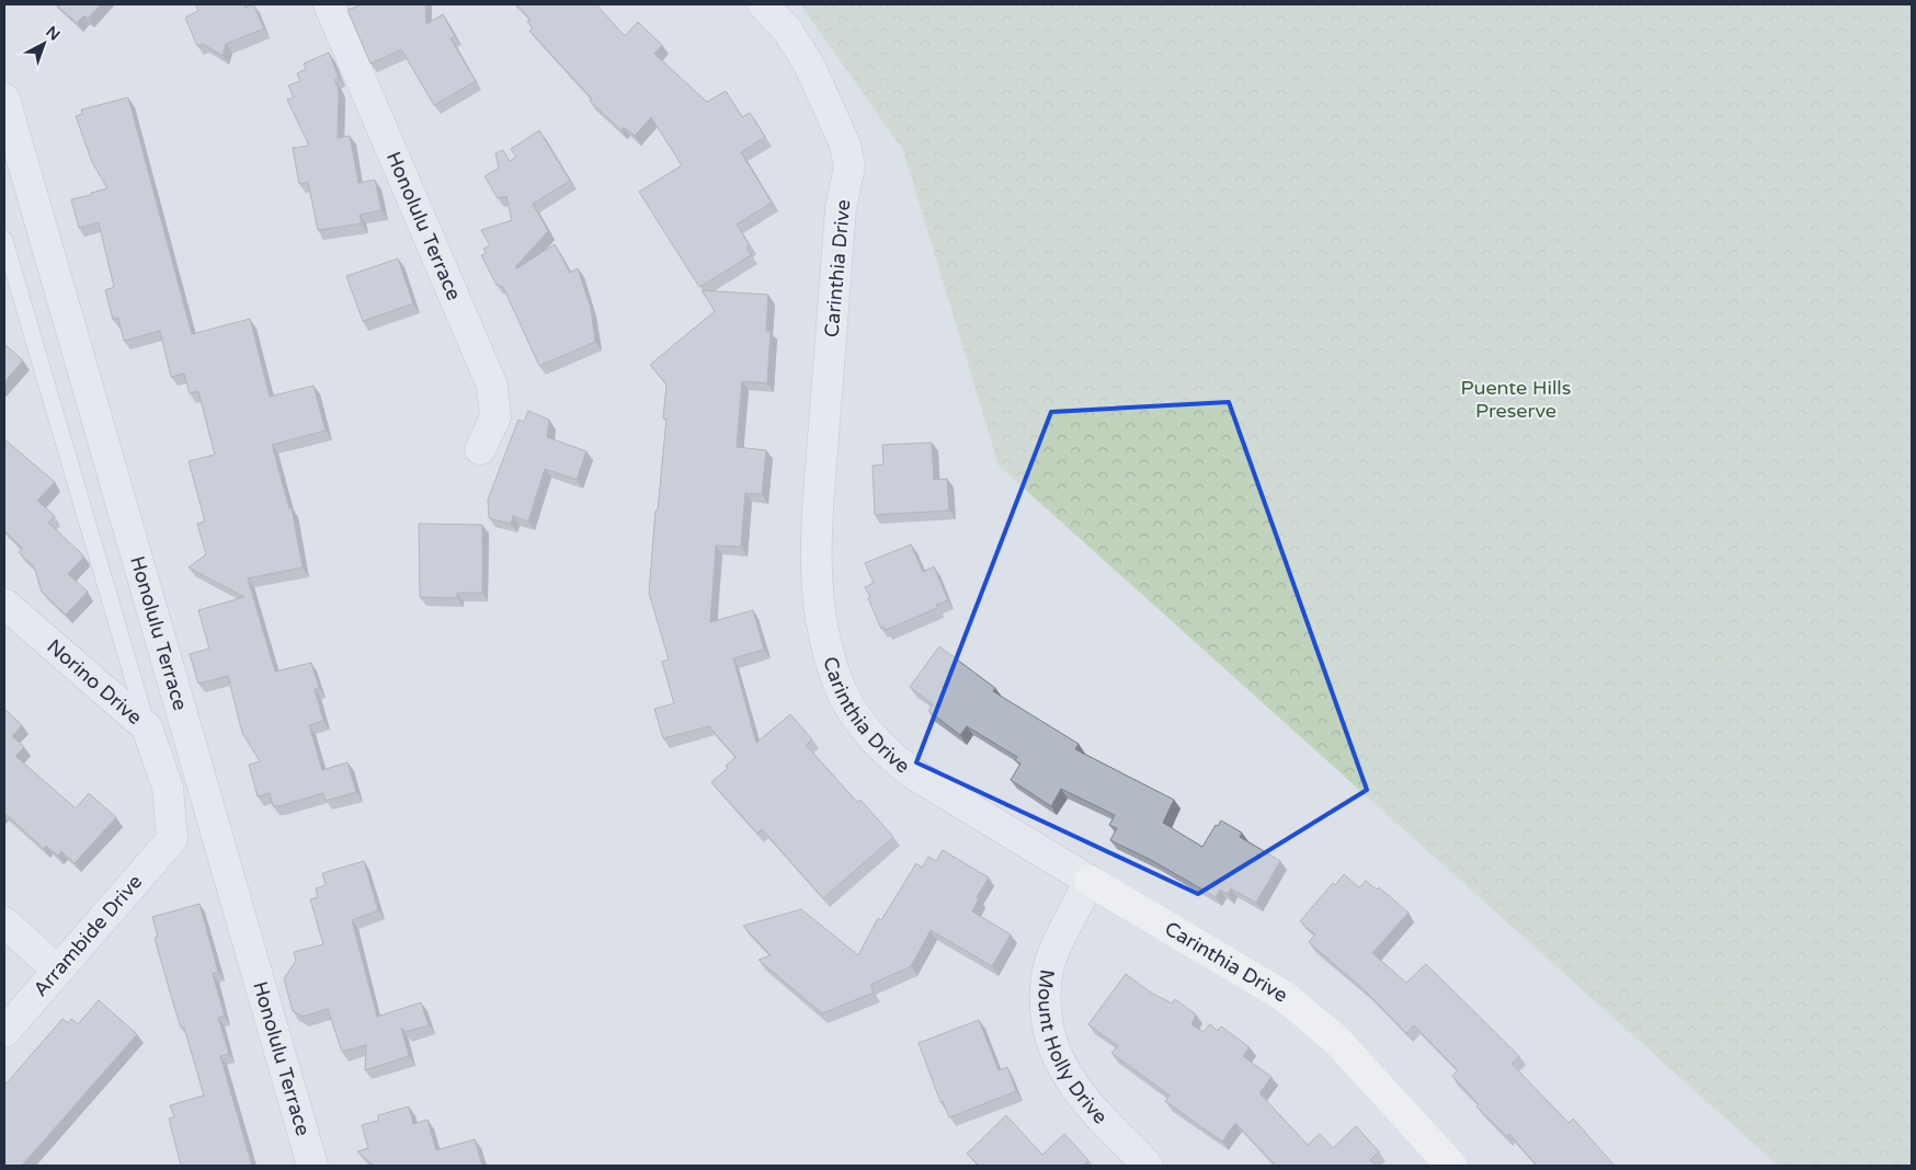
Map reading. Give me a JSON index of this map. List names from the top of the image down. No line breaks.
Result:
{"streets":{"street":["Honolulu Terrace","Carinthia Drive","Norino Drive","Arrambide Drive","Mount Holly Drive"]},"crossings":[["Carinthia Drive","Mount Holly Drive"],["Norino Drive","Arrambide Drive"]],"parks":["Puente Hills Preserve"],"north":"top right"}
